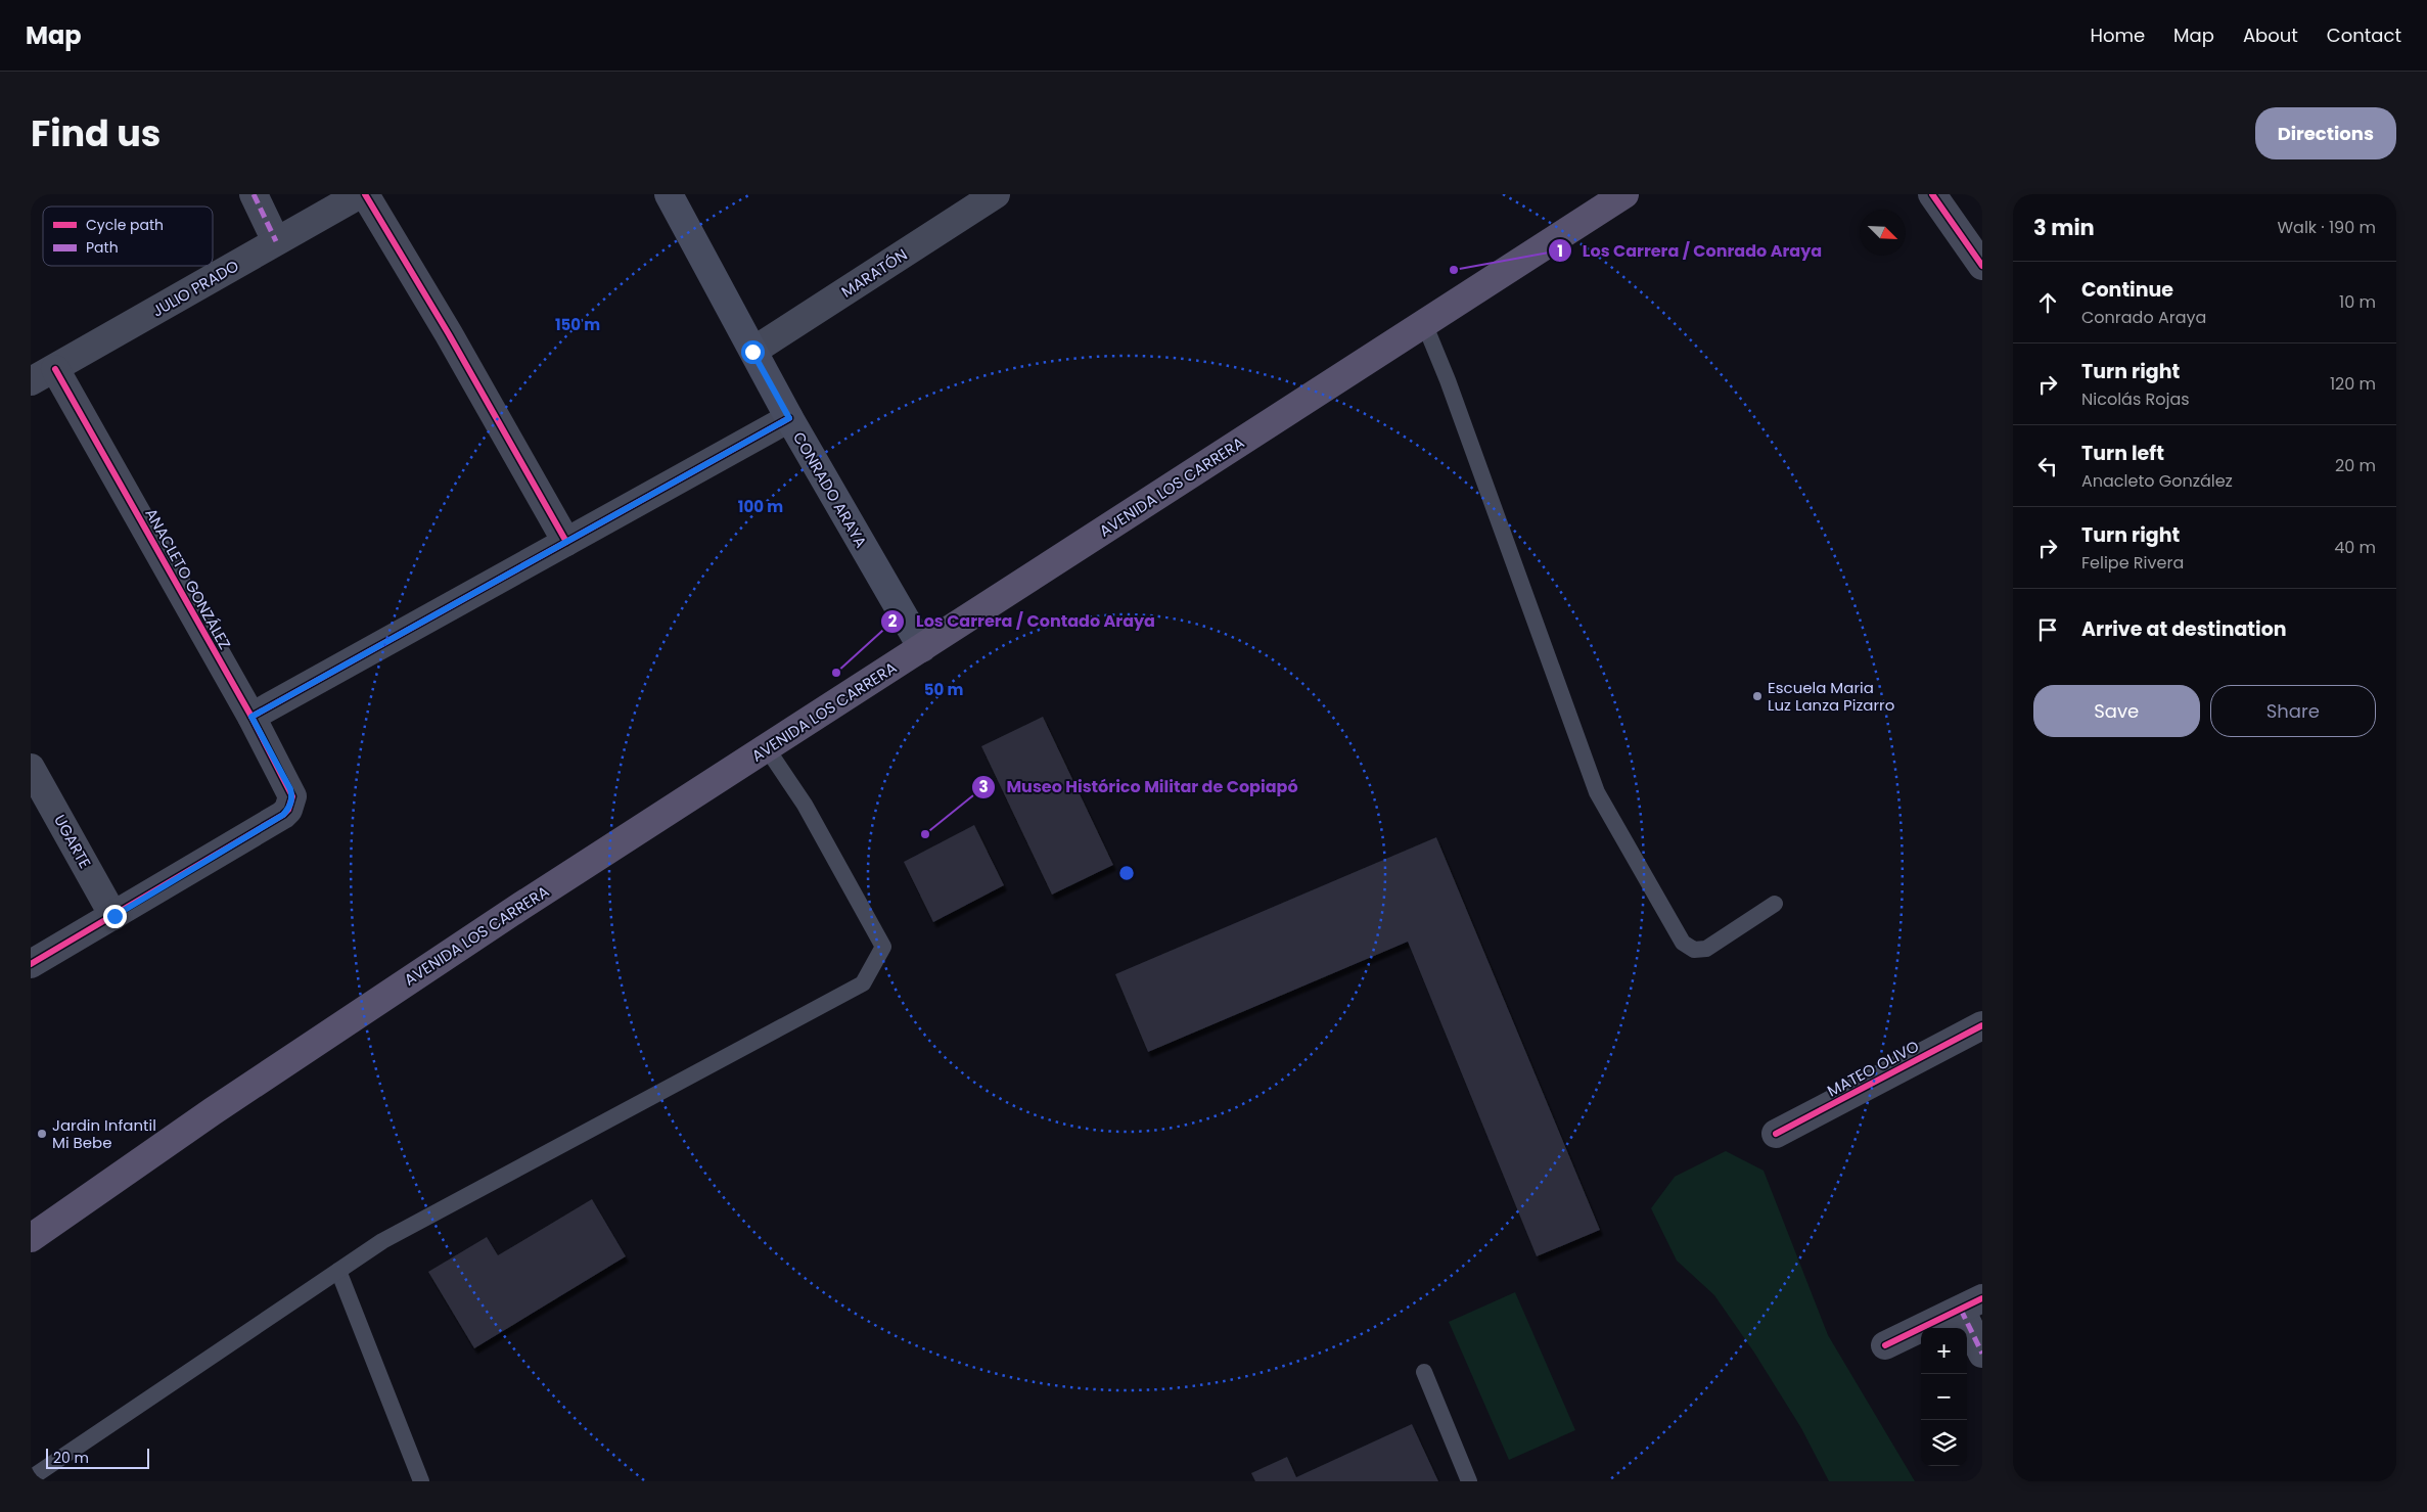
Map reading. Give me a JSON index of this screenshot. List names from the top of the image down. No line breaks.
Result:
{"streets":{"main road":["AVENIDA LOS CARRERA"],"street":["MARATÓN","JULIO PRADO","CONRADO ARAYA","ANACLETO GONZÁLEZ","UGARTE","MATEO OLIVO"]},"crossings":[["MARATÓN","CONRADO ARAYA"],["JULIO PRADO","ANACLETO GONZÁLEZ"],["AVENIDA LOS CARRERA","CONRADO ARAYA"],["ANACLETO GONZÁLEZ","UGARTE"]],"places":["Los Carrera / Conrado Araya","Los Carrera / Contado Araya","Escuela Maria Luz Lanza Pizarro","Museo Histórico Militar de Copiapó","Jardin Infantil Mi Bebe"],"legend":["Cycle path","Path"],"scale_bar":"20 m","north":"bottom right","page":{"header":"Map","nav":["Home","Map","About","Contact"],"title":"Find us","buttons":["Directions",["Save","Share"]],"heading":["3 min","Walk · 190 m"],"list":[["Continue","Conrado Araya","10 m"],["Turn right","Nicolás Rojas","120 m"],["Turn left","Anacleto González","20 m"],["Turn right","Felipe Rivera","40 m"],"Arrive at destination"],"map_buttons":["+","−"],"scale":"20 m"},"rings":["150 m","100 m","50 m"]}
